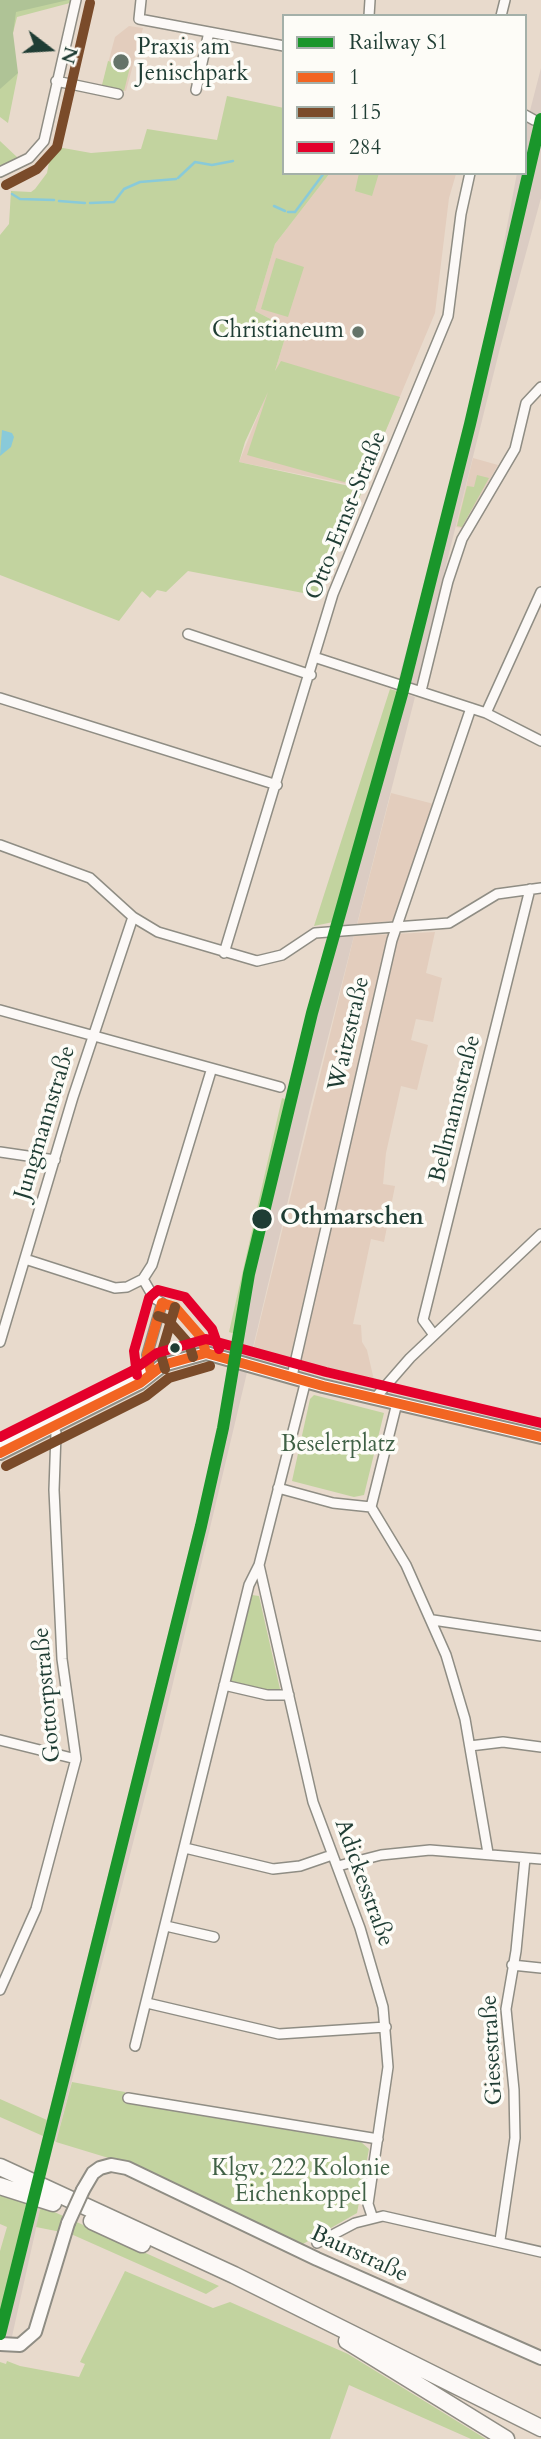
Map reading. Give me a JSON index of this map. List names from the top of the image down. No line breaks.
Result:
{"streets":{"main road":["Baurstraße"],"street":["Otto-Ernst-Straße","Waitzstraße","Bellmannstraße","Jungmannstraße","Gottorpstraße","Adickesstraße","Giesestraße"]},"crossings":[["Adickesstraße","Baurstraße"],["Giesestraße","Baurstraße"]],"parks":["Beselerplatz","Klgv. 222 Kolonie Eichenkoppel"],"places":["Praxis am Jenischpark","Christianeum","Othmarschen"],"lines":["transit line 115","rail line S1","transit line 284","transit line 1"],"legend":["Railway S1","1","115","284"],"north":"right"}
